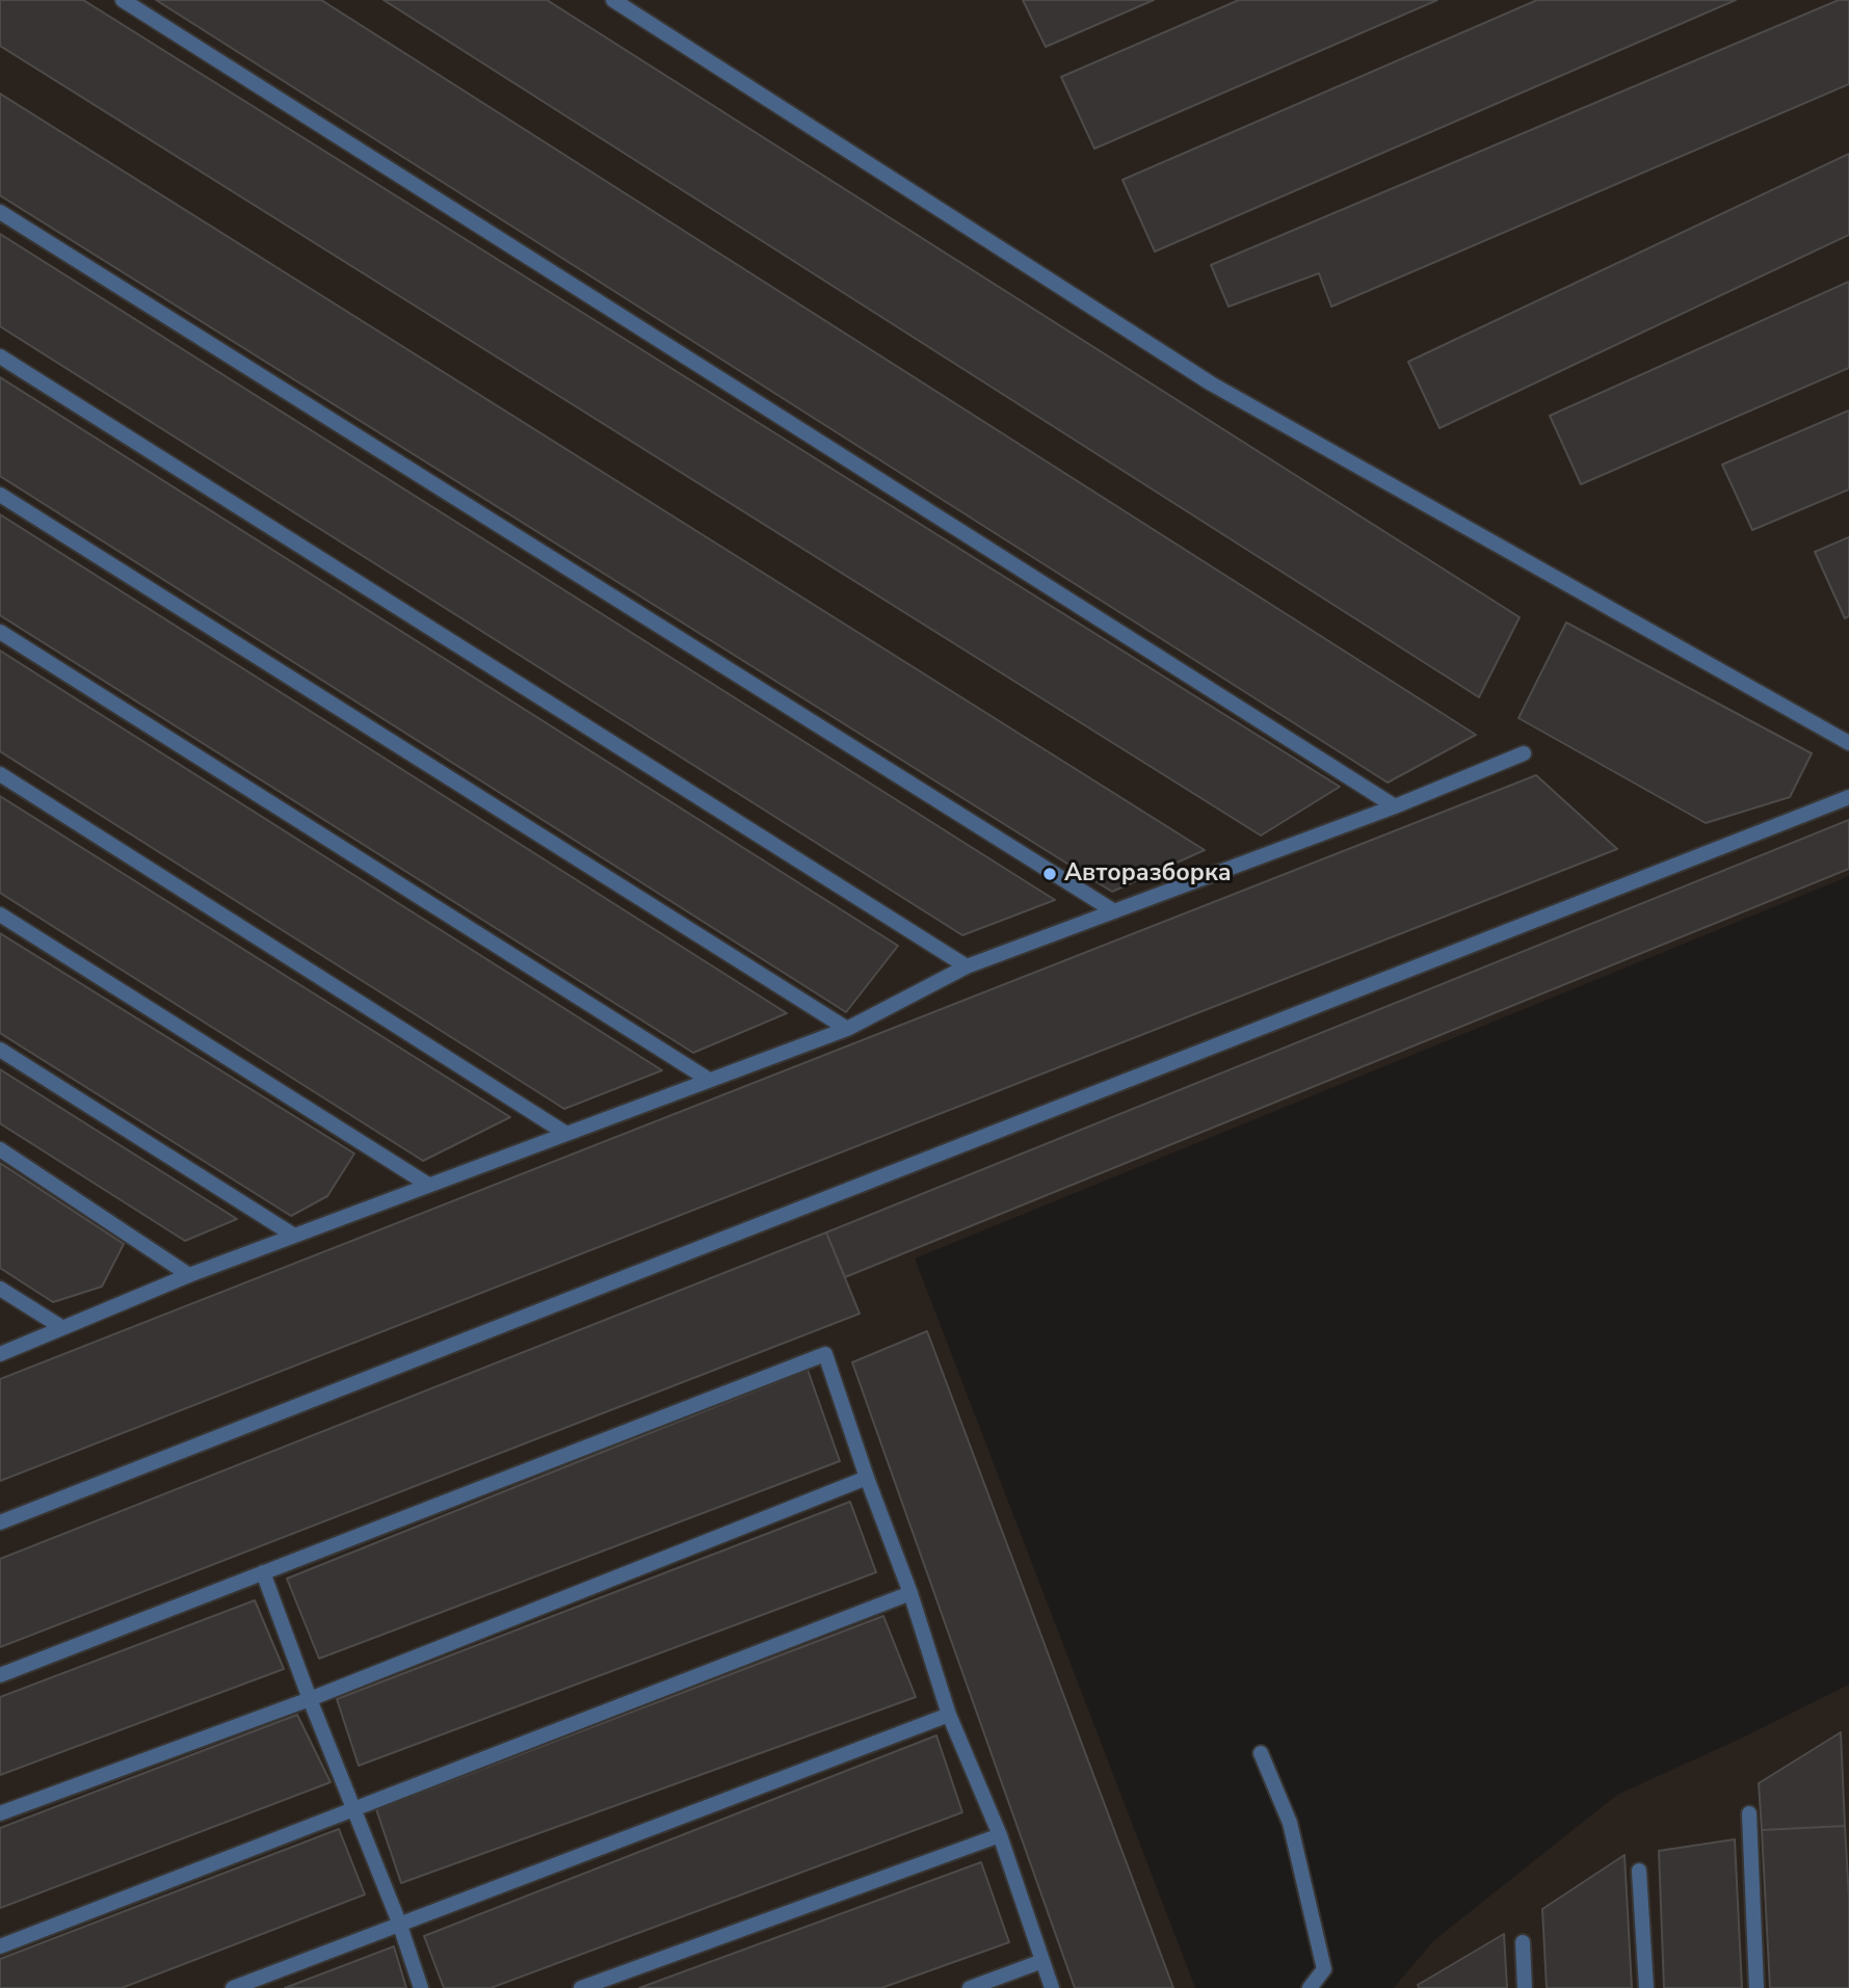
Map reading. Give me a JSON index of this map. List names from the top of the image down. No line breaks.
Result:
{"places":["Авторазборка"]}
